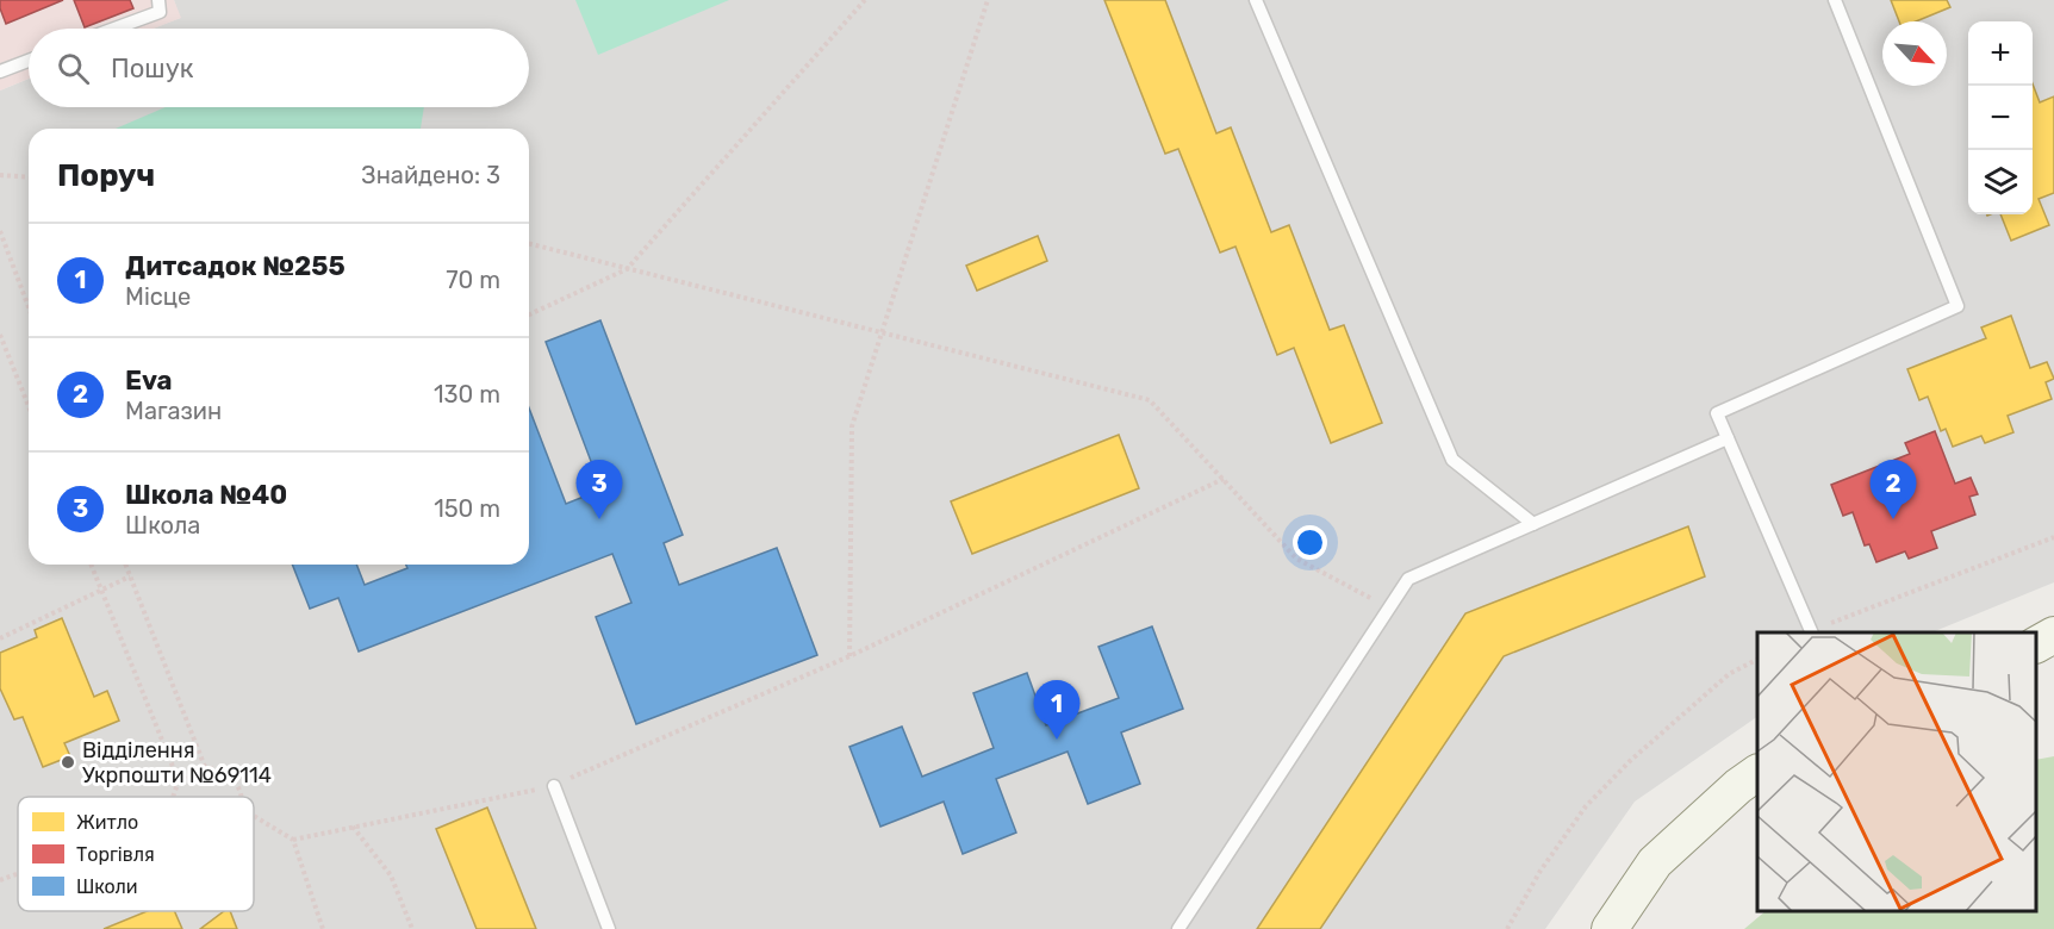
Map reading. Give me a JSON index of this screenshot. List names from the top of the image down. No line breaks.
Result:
{"places":["Відділення Укрпошти №69114"],"legend":["Житло","Торгівля","Школи"],"north":"bottom right","page":{"map_buttons":["+","−"],"search":"Пошук","heading":["Поруч","Знайдено: 3"],"list":[{"mark":"1","name":"Дитсадок №255","note":"Місце","value":"70 m"},{"mark":"2","name":"Eva","note":"Магазин","value":"130 m"},{"mark":"3","name":"Школа №40","note":"Школа","value":"150 m"}],"pins":["2","3","1"]}}
